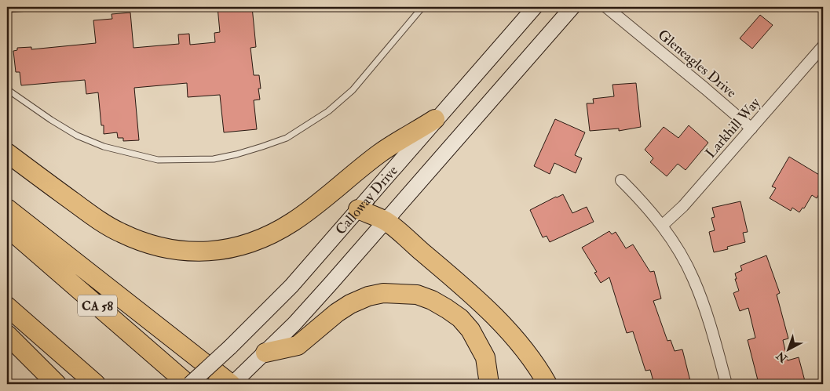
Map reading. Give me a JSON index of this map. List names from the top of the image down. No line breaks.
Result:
{"streets":{"highway":["CA 58"],"main road":["Calloway Drive"],"street":["Gleneagles Drive","Larkhill Way"]},"crossings":[["Gleneagles Drive","Larkhill Way"],["Calloway Drive","CA 58"]],"north":"bottom left"}
